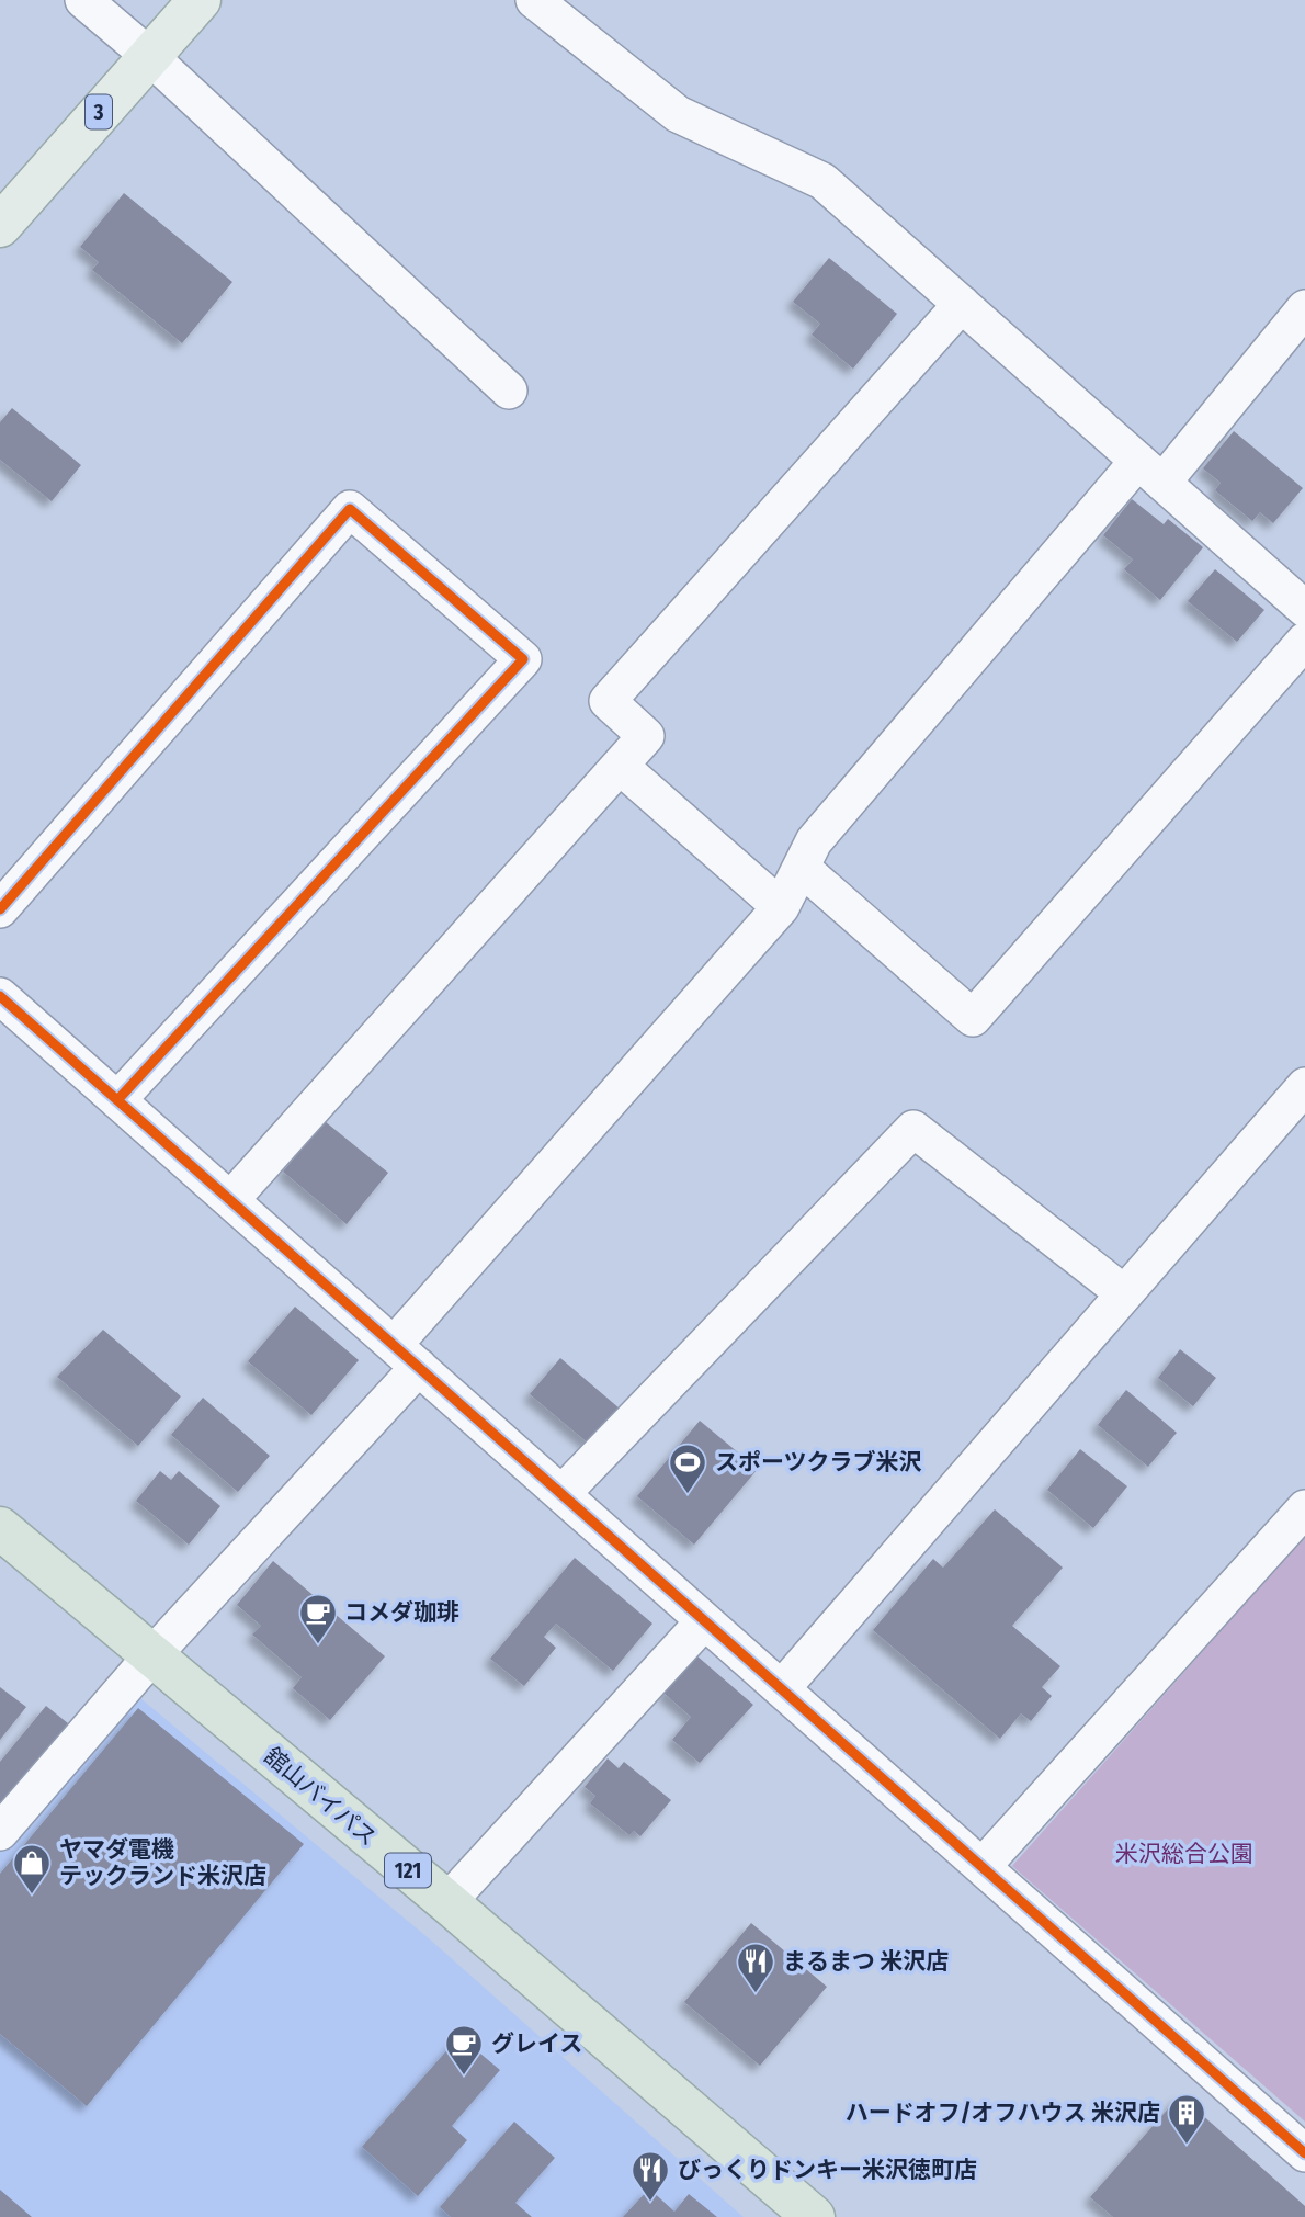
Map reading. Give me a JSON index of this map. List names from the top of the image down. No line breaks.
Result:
{"streets":{"highway":["舘山バイパス","121"],"main road":["3"]},"parks":["米沢総合公園"],"places":{"sports":["スポーツクラブ米沢"],"cafe":["コメダ珈琲","グレイス"],"shop":["ヤマダ電機 テックランド米沢店"],"restaurant":["まるまつ 米沢店","びっくりドンキー米沢徳町店"],"building":["ハードオフ/オフハウス 米沢店"]}}
